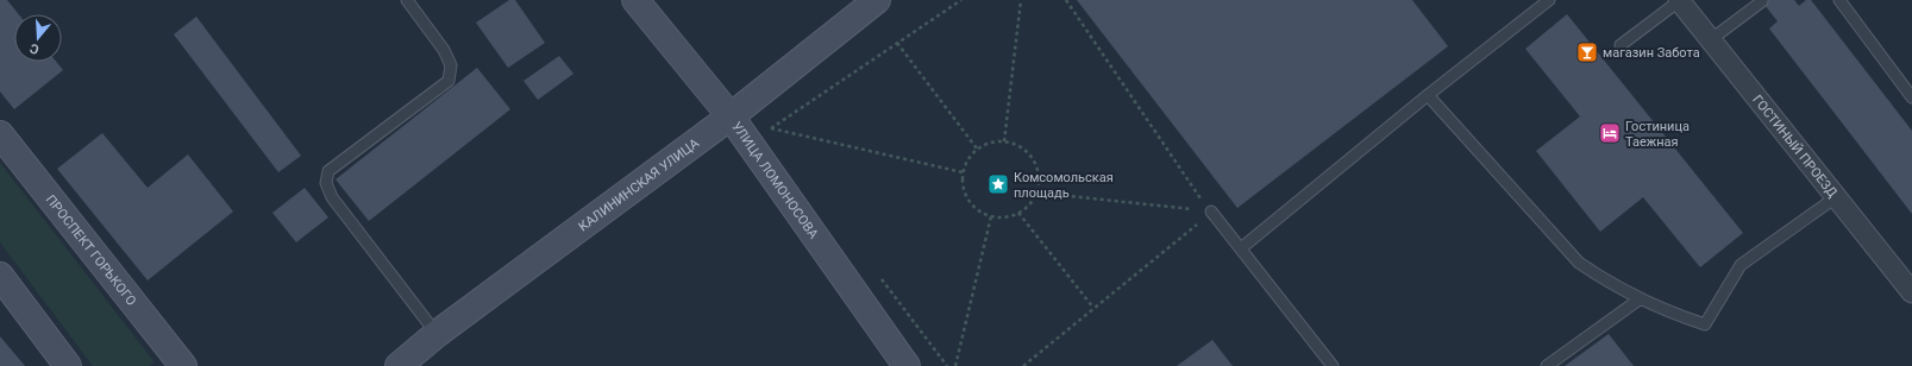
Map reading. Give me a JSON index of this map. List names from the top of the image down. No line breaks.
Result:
{"streets":{"main road":["УЛИЦА ЛОМОНОСОВА","КАЛИНИНСКАЯ УЛИЦА","ПРОСПЕКТ ГОРЬКОГО"],"street":["ГОСТИНЫЙ ПРОЕЗД"]},"crossings":[["УЛИЦА ЛОМОНОСОВА","КАЛИНИНСКАЯ УЛИЦА"]],"places":{"bar":["магазин Забота"],"hotel":["Гостиница Таежная"],"place":["Комсомольская площадь"]},"north":"bottom"}
